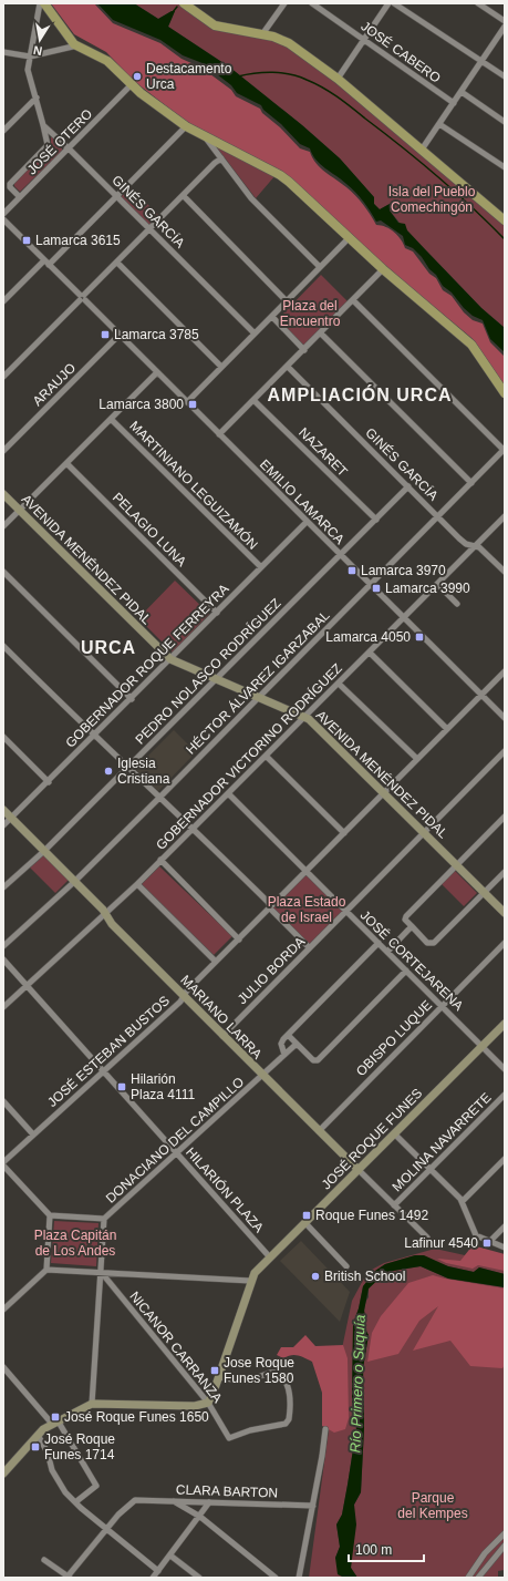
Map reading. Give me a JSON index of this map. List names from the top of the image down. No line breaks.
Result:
{"streets":{"main road":["AVENIDA MENÉNDEZ PIDAL","MARIANO LARRA","JOSÉ ROQUE FUNES"],"street":["JOSÉ CABERO","JOSÉ OTERO","GINÉS GARCÍA","ARAUJO","NAZARET","MARTINIANO LEGUIZAMÓN","EMILIO LAMARCA","PELAGIO LUNA","GOBERNADOR ROQUE FERREYRA","PEDRO NOLASCO RODRÍGUEZ","HÉCTOR ÁLVAREZ IGARZABAL","GOBERNADOR VICTORINO RODRÍGUEZ","JOSÉ CORTEJARENA","JULIO BORDA","OBISPO LUQUE","JOSÉ ESTEBAN BUSTOS","DONACIANO DEL CAMPILLO","MOLINA NAVARRETE","HILARIÓN PLAZA","NICANOR CARRANZA","CLARA BARTON"]},"crossings":[["JOSÉ OTERO","GINÉS GARCÍA"],["GINÉS GARCÍA","PEDRO NOLASCO RODRÍGUEZ"],["GINÉS GARCÍA","HÉCTOR ÁLVAREZ IGARZABAL"],["GINÉS GARCÍA","GOBERNADOR VICTORINO RODRÍGUEZ"],["ARAUJO","EMILIO LAMARCA"],["NAZARET","PEDRO NOLASCO RODRÍGUEZ"],["MARTINIANO LEGUIZAMÓN","GOBERNADOR ROQUE FERREYRA"],["EMILIO LAMARCA","GOBERNADOR ROQUE FERREYRA"],["EMILIO LAMARCA","PEDRO NOLASCO RODRÍGUEZ"],["EMILIO LAMARCA","HÉCTOR ÁLVAREZ IGARZABAL"],["EMILIO LAMARCA","GOBERNADOR VICTORINO RODRÍGUEZ"],["EMILIO LAMARCA","JOSÉ ESTEBAN BUSTOS"],["PELAGIO LUNA","GOBERNADOR ROQUE FERREYRA"],["AVENIDA MENÉNDEZ PIDAL","GOBERNADOR ROQUE FERREYRA"],["AVENIDA MENÉNDEZ PIDAL","PEDRO NOLASCO RODRÍGUEZ"],["AVENIDA MENÉNDEZ PIDAL","HÉCTOR ÁLVAREZ IGARZABAL"],["AVENIDA MENÉNDEZ PIDAL","GOBERNADOR VICTORINO RODRÍGUEZ"],["AVENIDA MENÉNDEZ PIDAL","JULIO BORDA"],["AVENIDA MENÉNDEZ PIDAL","JOSÉ ESTEBAN BUSTOS"],["GOBERNADOR ROQUE FERREYRA","MARIANO LARRA"],["PEDRO NOLASCO RODRÍGUEZ","MARIANO LARRA"],["HÉCTOR ÁLVAREZ IGARZABAL","MARIANO LARRA"],["GOBERNADOR VICTORINO RODRÍGUEZ","JOSÉ CORTEJARENA"],["GOBERNADOR VICTORINO RODRÍGUEZ","MARIANO LARRA"],["GOBERNADOR VICTORINO RODRÍGUEZ","HILARIÓN PLAZA"],["JOSÉ CORTEJARENA","JULIO BORDA"],["JOSÉ CORTEJARENA","OBISPO LUQUE"],["JOSÉ CORTEJARENA","JOSÉ ESTEBAN BUSTOS"],["JOSÉ CORTEJARENA","JOSÉ ROQUE FUNES"],["JULIO BORDA","MARIANO LARRA"],["MARIANO LARRA","OBISPO LUQUE"],["MARIANO LARRA","JOSÉ ESTEBAN BUSTOS"],["MARIANO LARRA","JOSÉ ROQUE FUNES"],["MARIANO LARRA","DONACIANO DEL CAMPILLO"],["MARIANO LARRA","MOLINA NAVARRETE"],["JOSÉ ESTEBAN BUSTOS","HILARIÓN PLAZA"],["JOSÉ ROQUE FUNES","HILARIÓN PLAZA"],["JOSÉ ROQUE FUNES","NICANOR CARRANZA"],["DONACIANO DEL CAMPILLO","HILARIÓN PLAZA"]],"districts":["AMPLIACIÓN URCA","URCA"],"water":["Río Primero o Suquía"],"parks":["Isla del Pueblo Comechingón","Plaza del Encuentro","Plaza Estado de Israel","Plaza Capitán de Los Andes","Parque del Kempes"],"places":{"other":["Destacamento Urca","Iglesia Cristiana","British School"],"transit":["Lamarca 3615","Lamarca 3785","Lamarca 3800","Lamarca 3970","Lamarca 3990","Lamarca 4050","Hilarión Plaza 4111","Roque Funes 1492","Lafinur 4540","Jose Roque Funes 1580","José Roque Funes 1650","José Roque Funes 1714"]},"scale_bar":"100 m","north":"bottom"}
